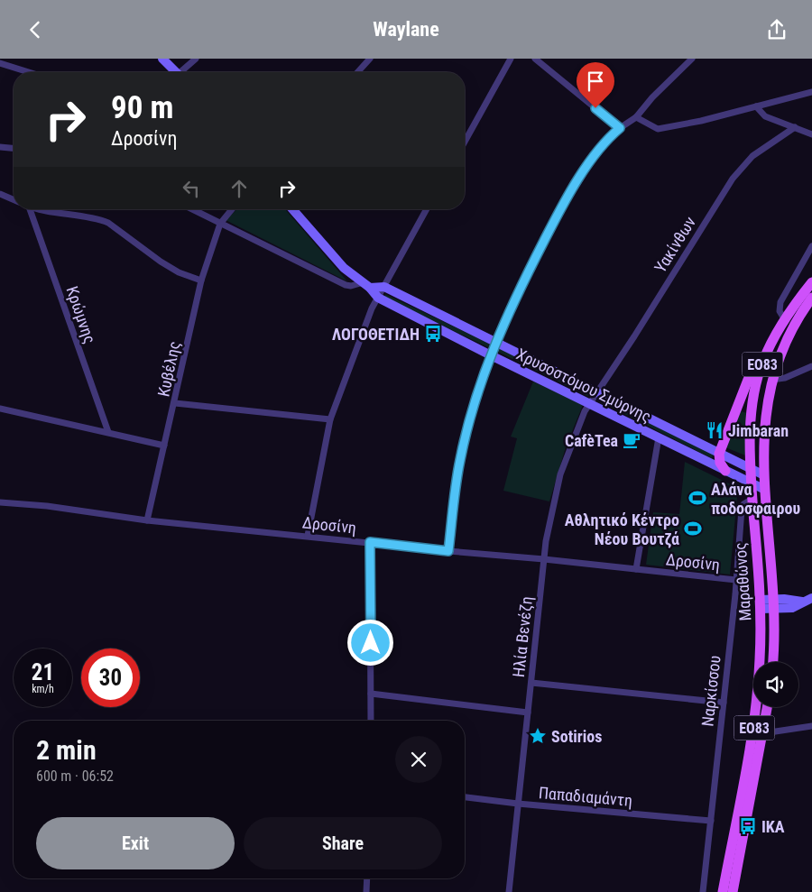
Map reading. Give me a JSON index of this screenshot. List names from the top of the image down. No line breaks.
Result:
{"streets":{"main road":["ΕΟ83","Μαραθώνος"],"street":["Υακίνθων","Κρώμνης","Κυβέλης","Χρυσοστόμου Σμύρνης","Δροσίνη","Ηλία Βενέζη","Ναρκίσσου","Παπαδιαμάντη"]},"crossings":[["Υακίνθων","Χρυσοστόμου Σμύρνης"],["Υακίνθων","Ηλία Βενέζη"],["Κυβέλης","Δροσίνη"],["Χρυσοστόμου Σμύρνης","Μαραθώνος"],["Χρυσοστόμου Σμύρνης","Ηλία Βενέζη"],["Δροσίνη","Ηλία Βενέζη"],["Δροσίνη","Ναρκίσσου"],["Μαραθώνος","Ναρκίσσου"],["Ηλία Βενέζη","Παπαδιαμάντη"],["Ναρκίσσου","Παπαδιαμάντη"]],"places":{"bus stop":["ΛΟΓΟΘΕΤΙΔΗ","ΙΚΑ"],"restaurant":["Jimbaran"],"cafe":["CafèTea"],"sports":["Αλάνα ποδοσφαιρου","Αθλητικό Κέντρο Νέου Βουτζά"],"place":["Sotirios"]},"page":{"header":"Waylane","turn":["90 m","Δροσίνη"],"speed":"21 km/h","limit":"30","heading":["2 min","600 m · 06:52"],"buttons":["Exit","Share"]}}
